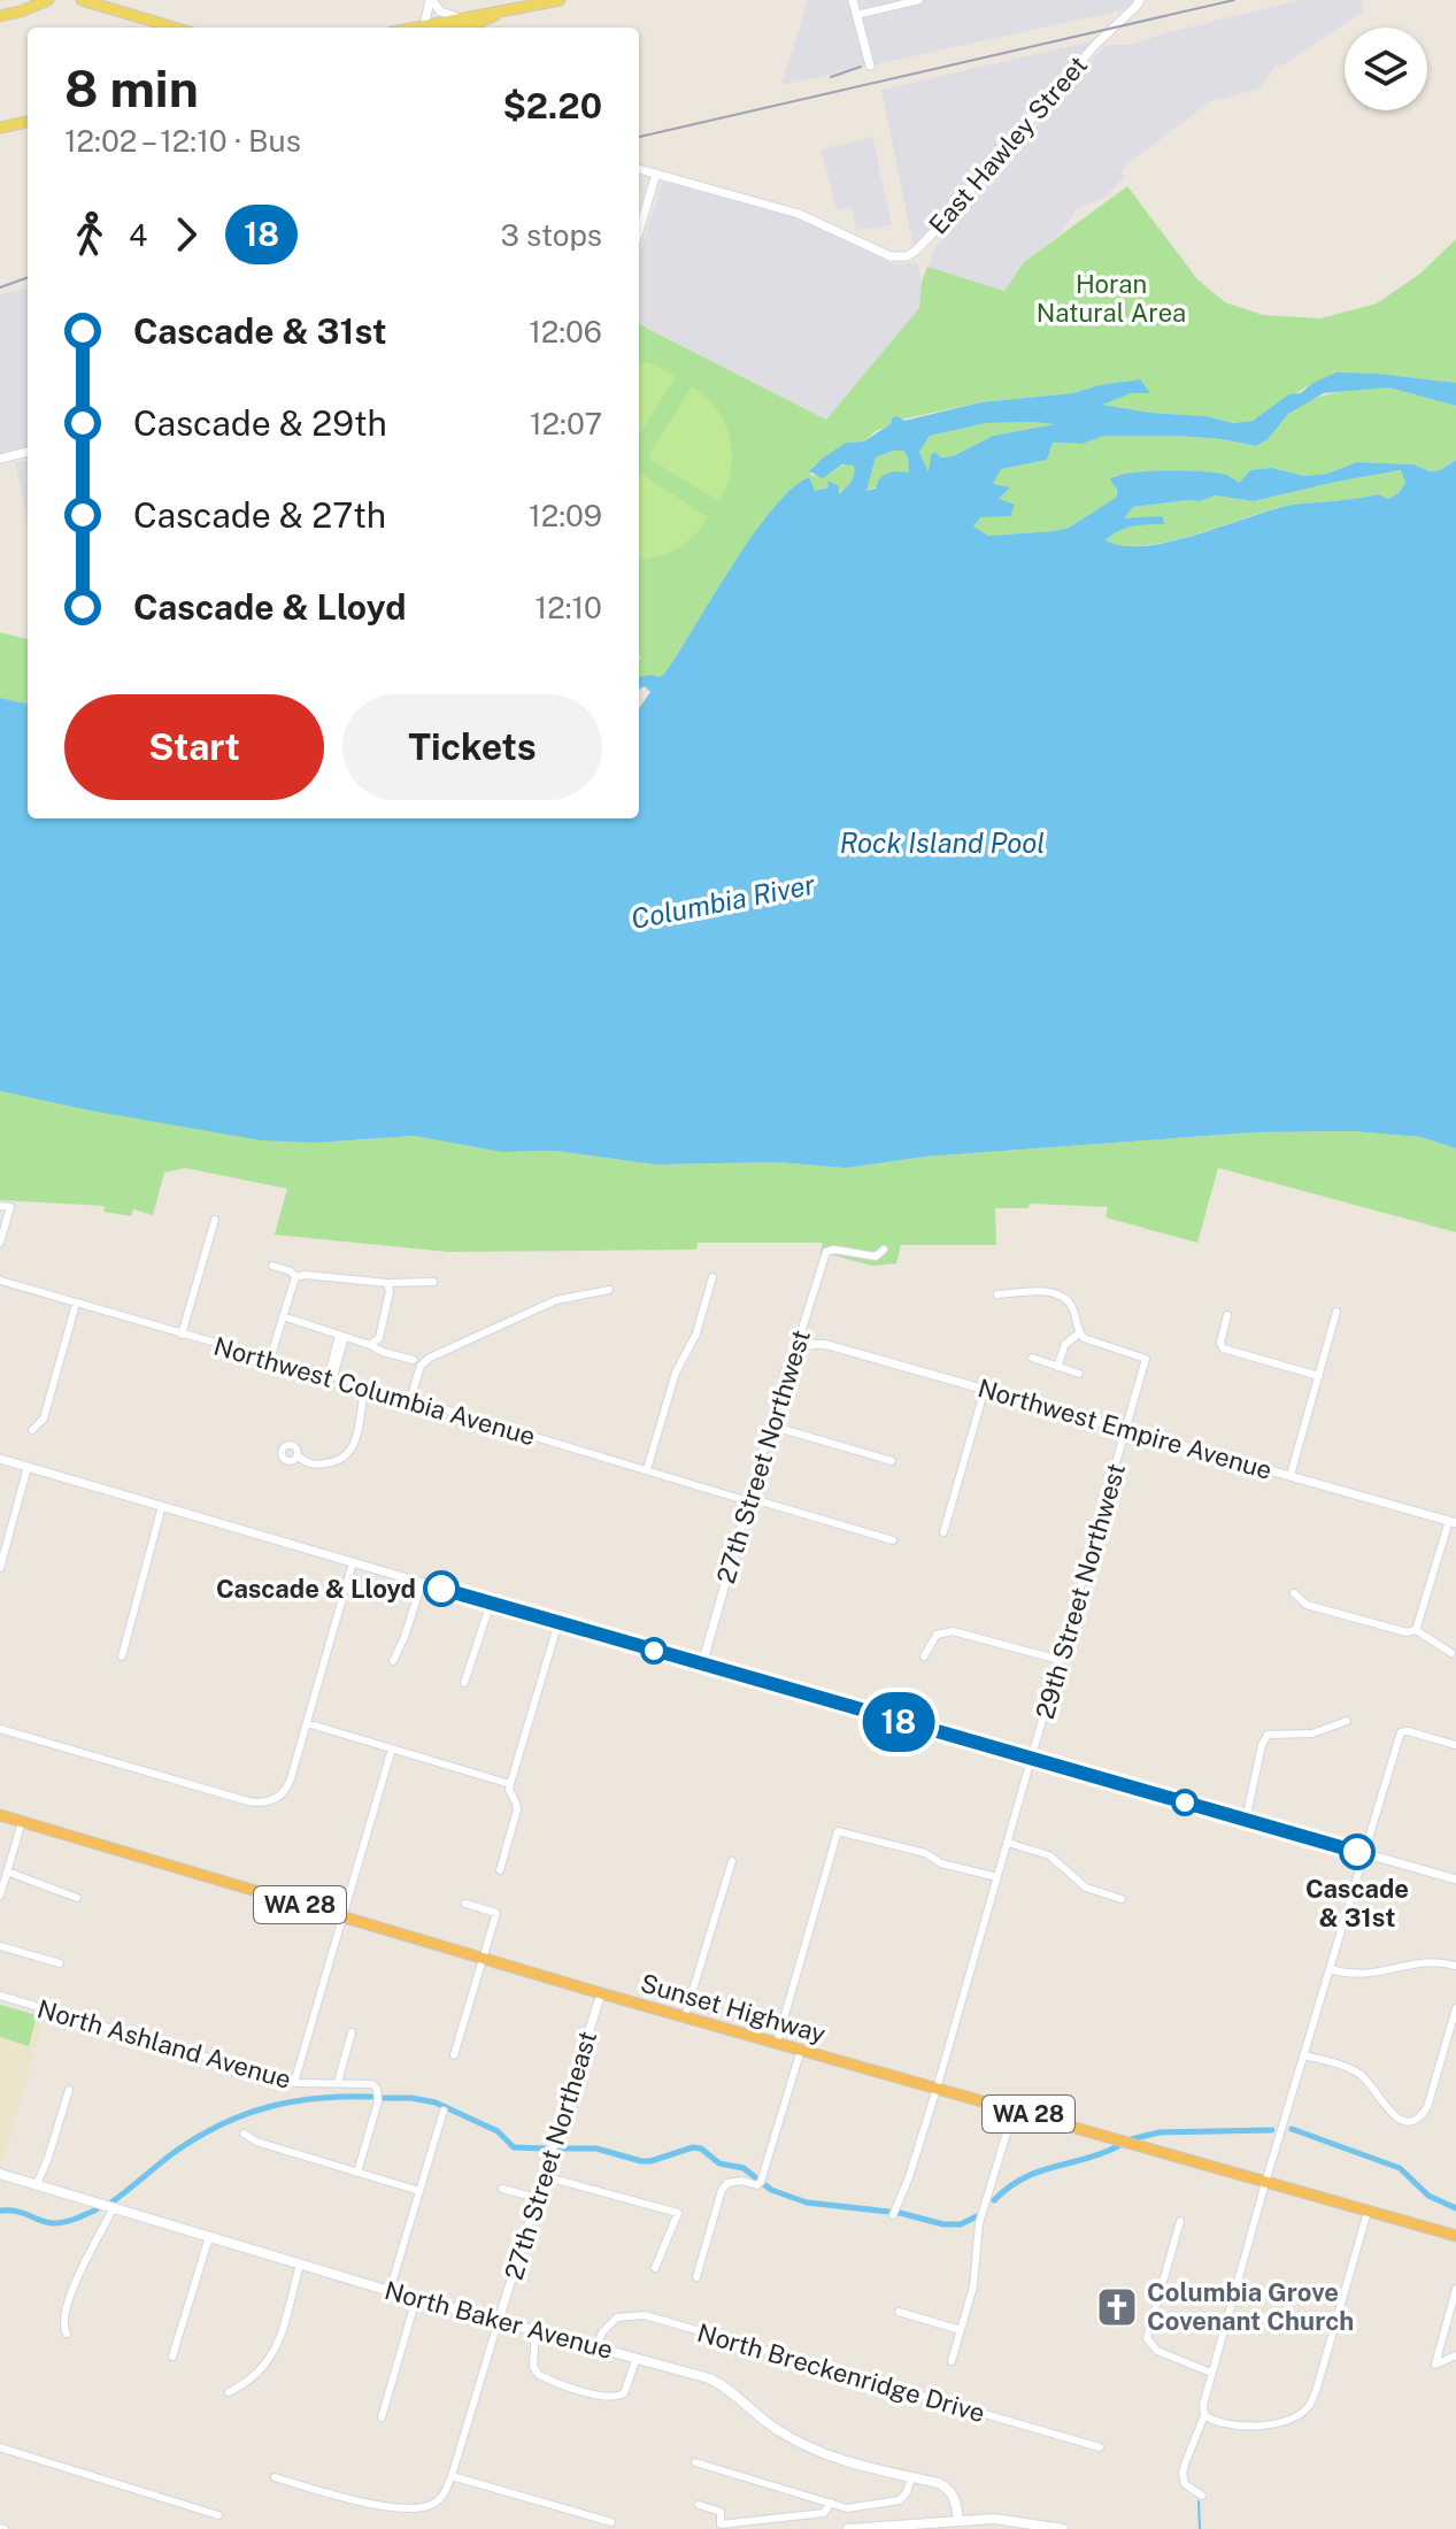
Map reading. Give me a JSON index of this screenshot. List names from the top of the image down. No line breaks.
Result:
{"streets":{"highway":["WA 28","Sunset Highway"],"main road":["North Baker Avenue"],"street":["East Hawley Street","Northwest Columbia Avenue","Northwest Empire Avenue","27th Street Northwest","29th Street Northwest","North Ashland Avenue","27th Street Northeast","North Breckenridge Drive"]},"crossings":[["Northwest Columbia Avenue","27th Street Northwest"],["Northwest Empire Avenue","27th Street Northwest"],["Northwest Empire Avenue","29th Street Northwest"],["29th Street Northwest","Sunset Highway"],["Sunset Highway","27th Street Northeast"],["27th Street Northeast","North Baker Avenue"],["North Baker Avenue","North Breckenridge Drive"]],"water":["Rock Island Pool","Columbia River"],"parks":["Horan Natural Area"],"places":{"other":["Cascade & Lloyd","Cascade & 31st"],"church":["Columbia Grove Covenant Church"]},"lines":["bus line 18"],"page":{"on_map":"18","heading":["8 min","12:02 – 12:10 · Bus","$2.20"],"legs":["4","18","3 stops"],"list":[{"name":"Cascade & 31st","value":"12:06"},{"name":"Cascade & 29th","value":"12:07"},{"name":"Cascade & 27th","value":"12:09"},{"name":"Cascade & Lloyd","value":"12:10"}],"buttons":["Start","Tickets"]}}
